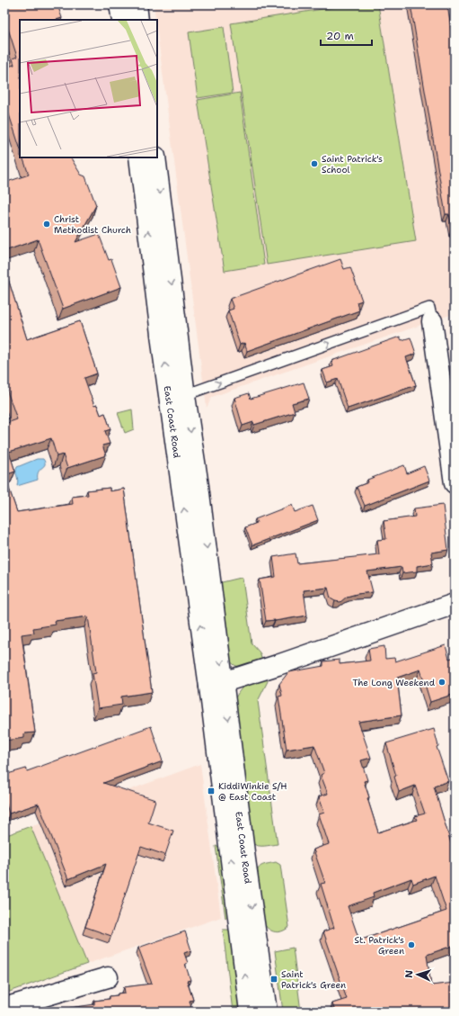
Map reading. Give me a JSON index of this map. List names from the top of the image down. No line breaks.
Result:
{"streets":{"main road":["East Coast Road"]},"places":{"other":["Saint Patrick's School","Christ Methodist Church","The Long Weekend","St. Patrick's Green"],"transit":["KiddiWinkie S/H @ East Coast","Saint Patrick's Green"]},"scale_bar":"20 m","north":"left"}
